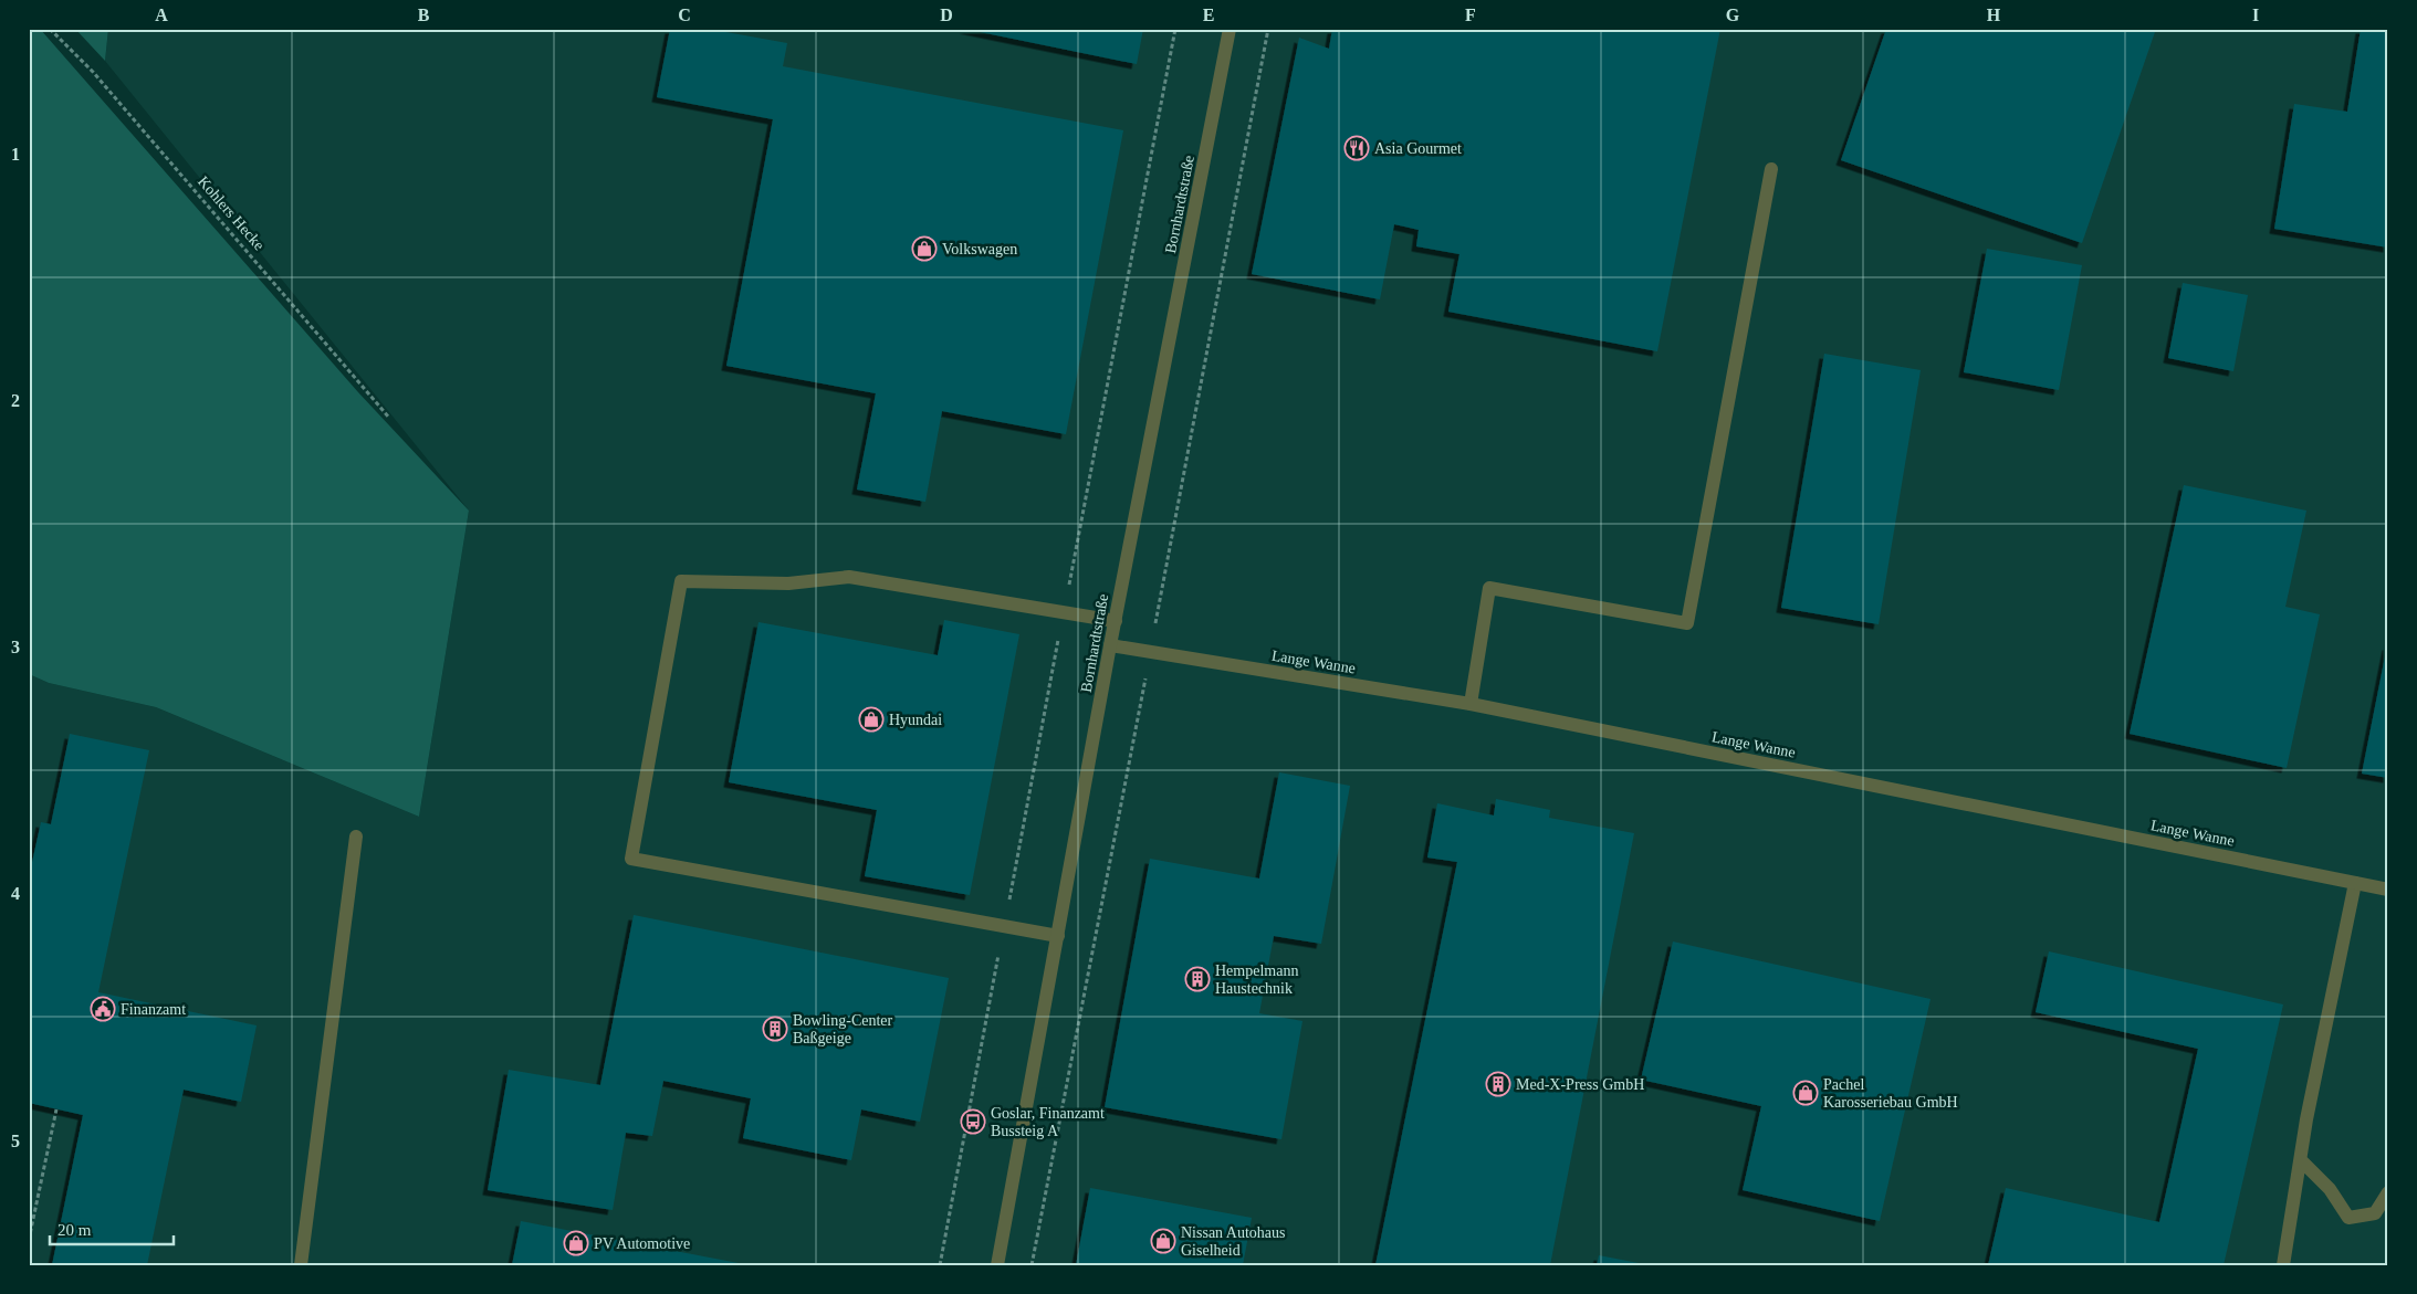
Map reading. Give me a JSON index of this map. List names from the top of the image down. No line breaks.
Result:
{"streets":{"street":["Bornhardtstraße","Lange Wanne"],"path":["Kohlers Hecke"]},"crossings":[["Bornhardtstraße","Lange Wanne"]],"places":{"restaurant":["Asia Gourmet"],"shop":["Volkswagen","Hyundai","Pachel Karosseriebau GmbH","Nissan Autohaus Giselheid","PV Automotive"],"building":["Hempelmann Haustechnik","Bowling-Center Baßgeige","Med-X-Press GmbH"],"public building":["Finanzamt"],"bus stop":["Goslar, Finanzamt Bussteig A"]},"scale_bar":"20 m","grid":{"columns":["A","B","C","D","E","F","G","H","I"],"rows":["1","2","3","4","5"]}}
